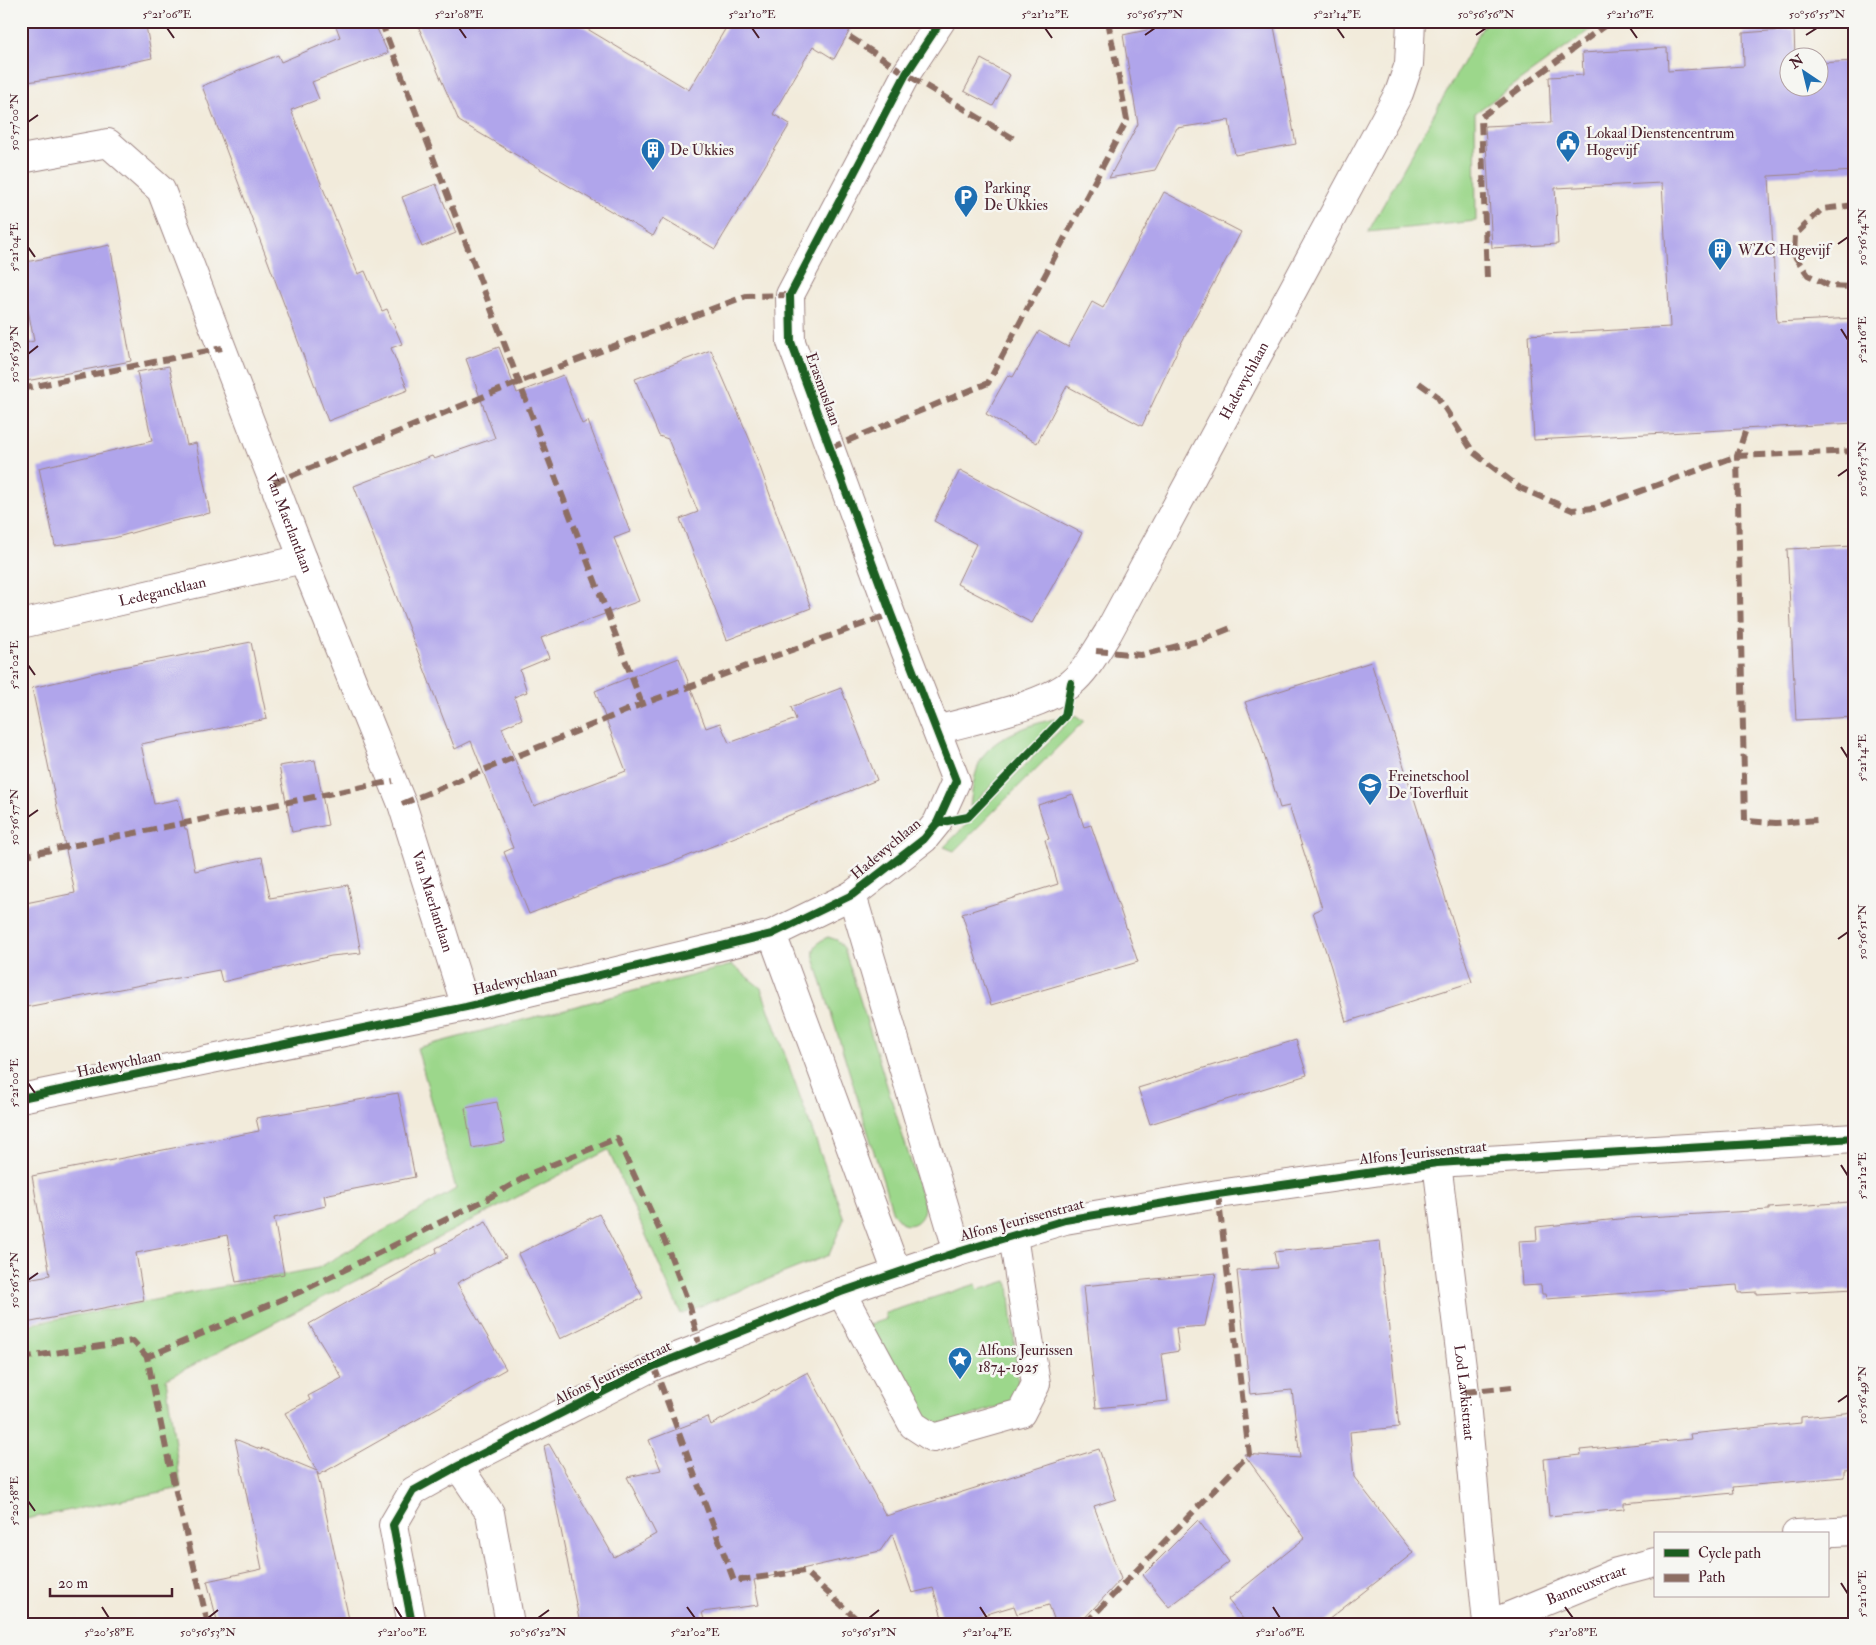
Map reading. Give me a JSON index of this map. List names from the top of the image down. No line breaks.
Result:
{"streets":{"street":["Hadewychlaan","Erasmuslaan","Van Maerlantlaan","Ledegancklaan","Alfons Jeurissenstraat","Lod Lavkistraat","Banneuxstraat"]},"crossings":[["Hadewychlaan","Erasmuslaan"],["Hadewychlaan","Van Maerlantlaan"],["Hadewychlaan","Alfons Jeurissenstraat"],["Van Maerlantlaan","Ledegancklaan"],["Alfons Jeurissenstraat","Lod Lavkistraat"],["Lod Lavkistraat","Banneuxstraat"]],"places":{"public building":["Lokaal Dienstencentrum Hogevijf"],"building":["De Ukkies","WZC Hogevijf"],"parking":["Parking De Ukkies"],"school or university":["Freinetschool De Toverfluit"],"place":["Alfons Jeurissen 1874-1925"]},"legend":["Cycle path","Path"],"scale_bar":"20 m","north":"top left","coordinates":["5°21'06\"E","5°21'08\"E","5°21'10\"E","5°21'12\"E","50°56'57\"N","5°21'14\"E","50°56'56\"N","5°21'16\"E","50°56'55\"N","50°57'00\"N","50°56'54\"N","5°21'04\"E","50°56'59\"N","50°56'53\"N","5°21'02\"E","50°56'51\"N","5°21'00\"E","50°56'49\"N","5°20'58\"E","50°56'52\"N"]}
